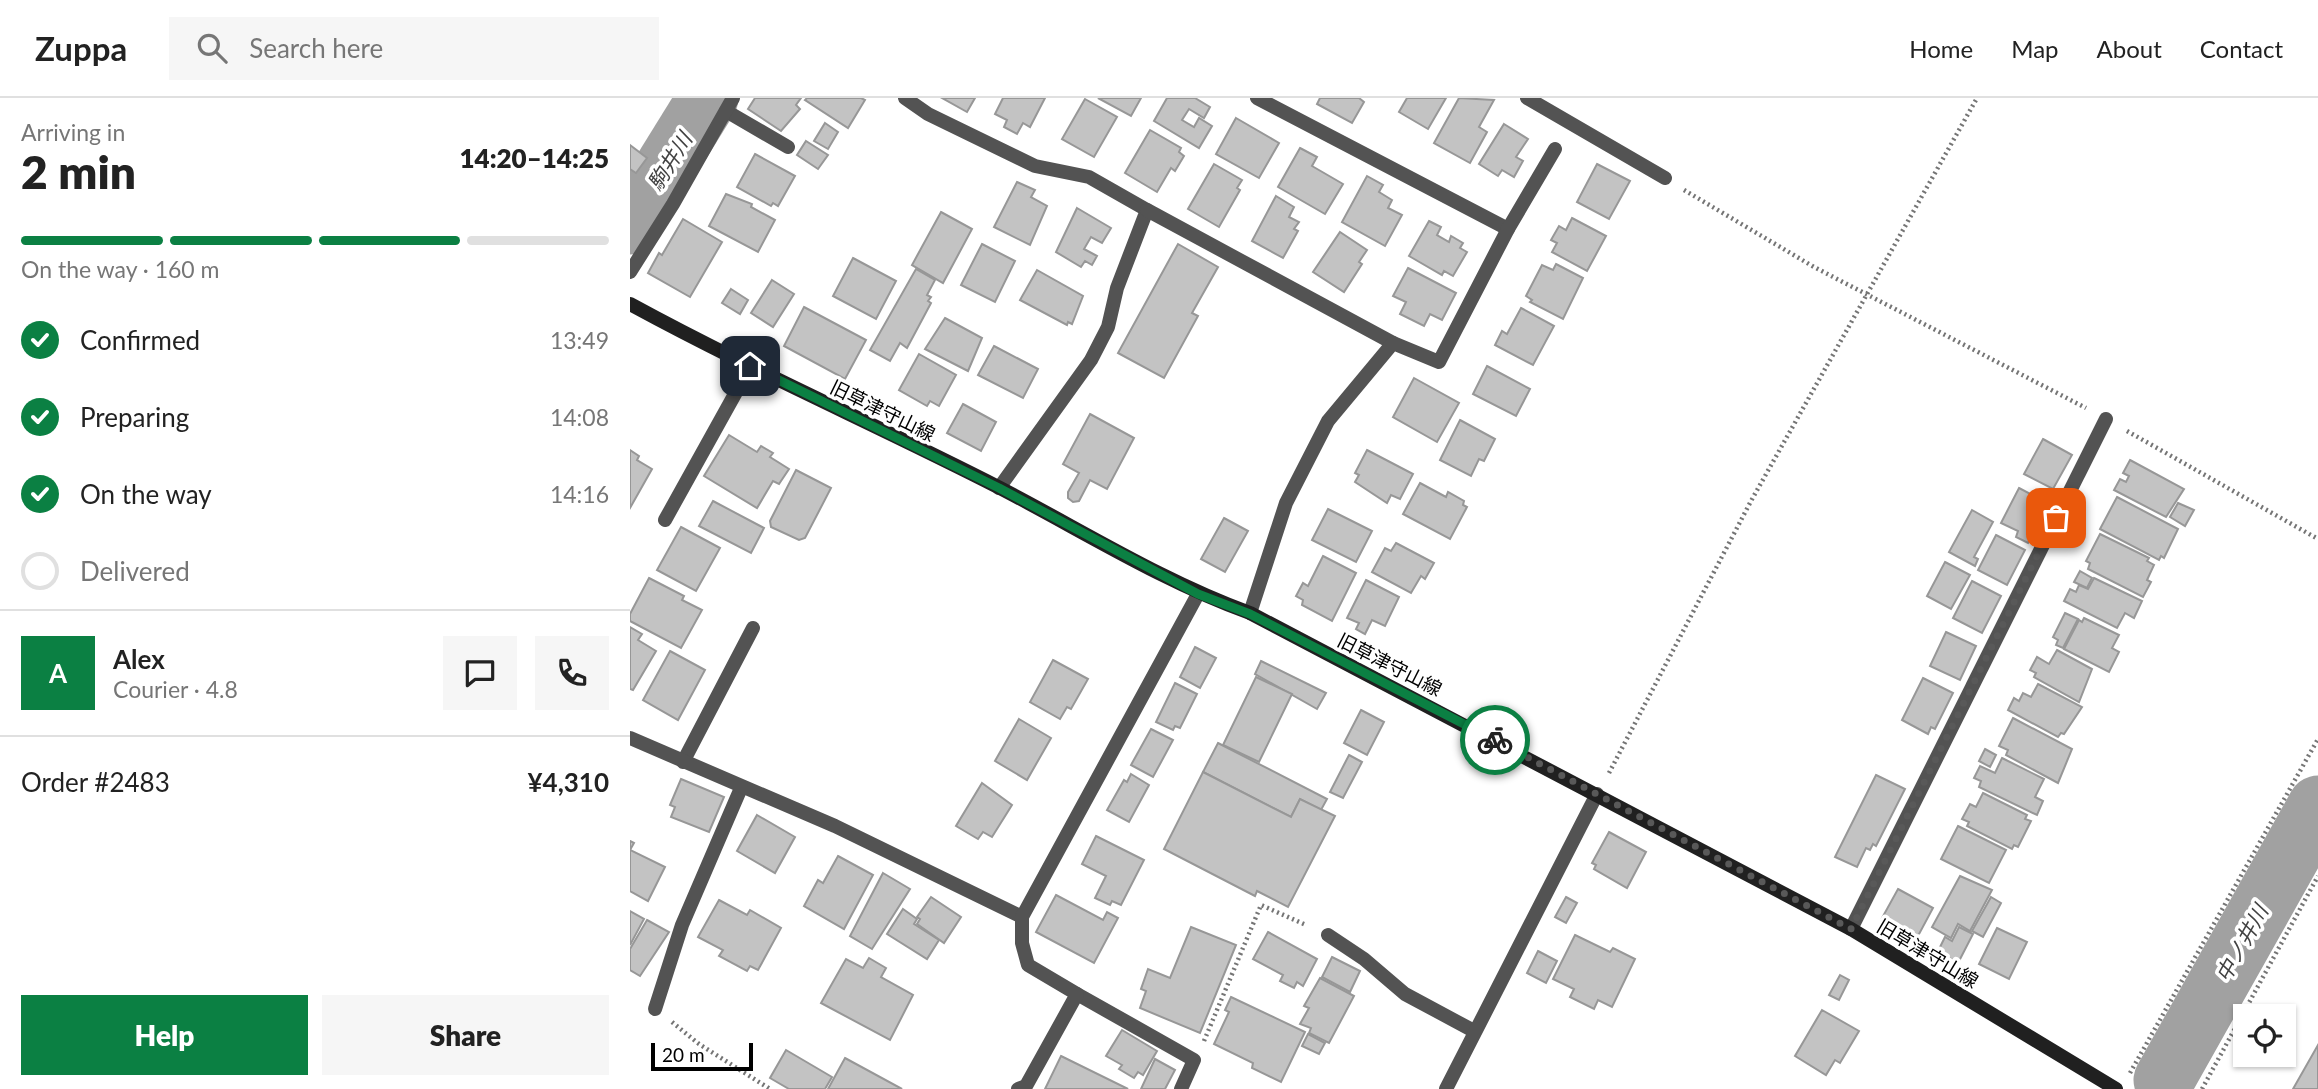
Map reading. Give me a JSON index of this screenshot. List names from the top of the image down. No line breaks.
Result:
{"streets":{"street":["旧草津守山線"]},"water":["駒井川","中ノ井川"],"scale_bar":"20 m","page":{"header":"Zuppa","search":"Search here","nav":["Home","Map","About","Contact"],"heading":["2 min","Arriving in","14:20–14:25"],"panel":["Alex","Courier · 4.8","Order #2483","¥4,310"],"bar":"On the way · 160 m","list":[["Confirmed","13:49"],["Preparing","14:08"],["On the way","14:16"],"Delivered"],"round":"A","buttons":["Help","Share"],"scale":"20 m"}}
